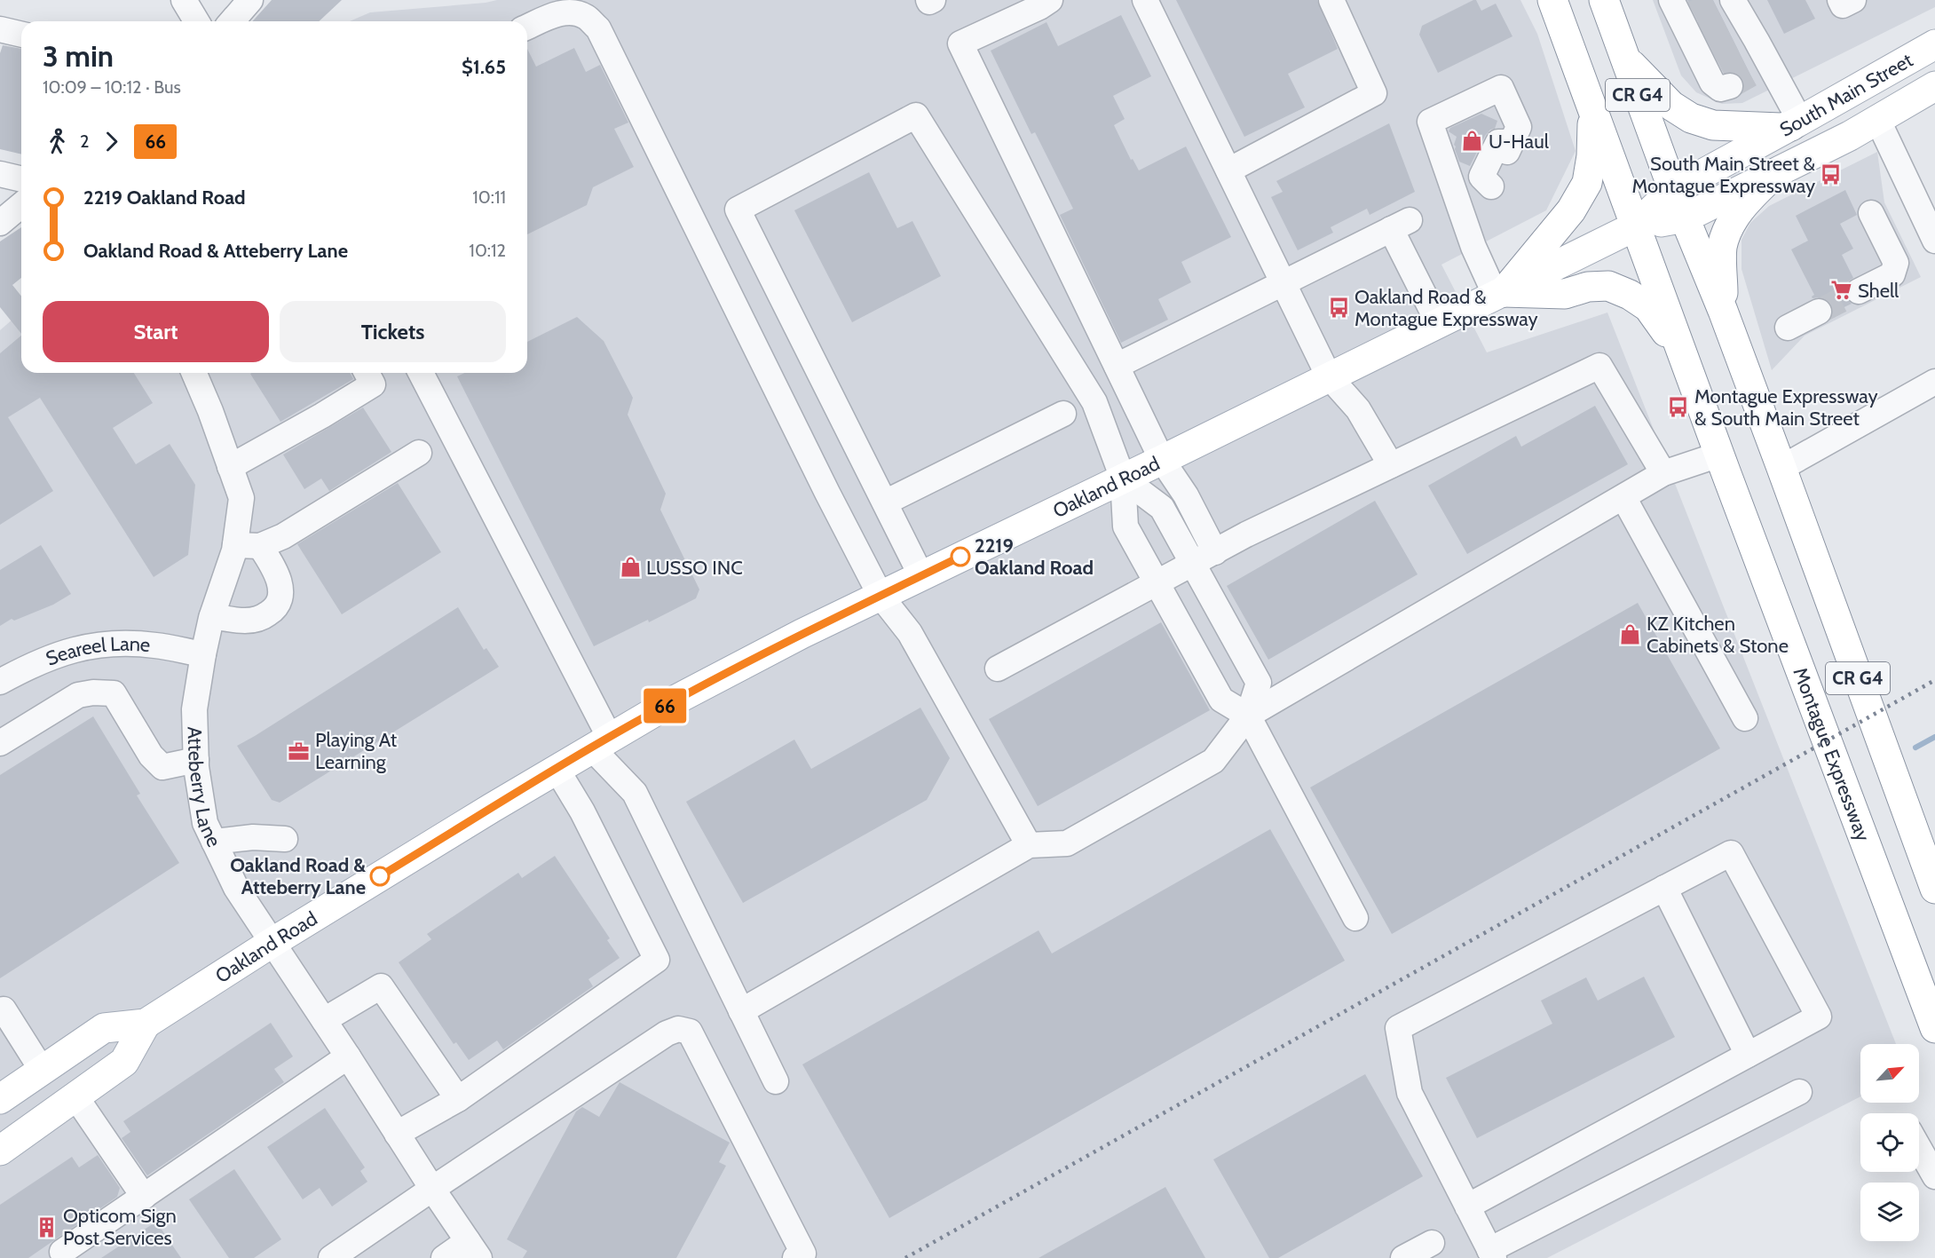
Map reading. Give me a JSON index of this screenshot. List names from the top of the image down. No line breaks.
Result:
{"streets":{"main road":["South Main Street","CR G4","Oakland Road","Montague Expressway"],"street":["Seareel Lane","Atteberry Lane"]},"crossings":[["South Main Street","CR G4"],["South Main Street","Oakland Road"],["CR G4","Oakland Road"],["Oakland Road","Montague Expressway"],["Oakland Road","Atteberry Lane"],["Seareel Lane","Atteberry Lane"]],"places":{"shop":["U-Haul","LUSSO INC","KZ Kitchen Cabinets & Stone"],"bus stop":["South Main Street & Montague Expressway","Oakland Road & Montague Expressway","Montague Expressway & South Main Street"],"supermarket":["Shell"],"other":["2219 Oakland Road","Oakland Road & Atteberry Lane"],"office":["Playing At Learning"],"building":["Opticom Sign Post Services"]},"lines":["bus line 66"],"north":"top right","page":{"on_map":"66","heading":["3 min","10:09 – 10:12 · Bus","$1.65"],"legs":["2","66"],"list":[{"name":"2219 Oakland Road","value":"10:11"},{"name":"Oakland Road & Atteberry Lane","value":"10:12"}],"buttons":["Start","Tickets"]}}
